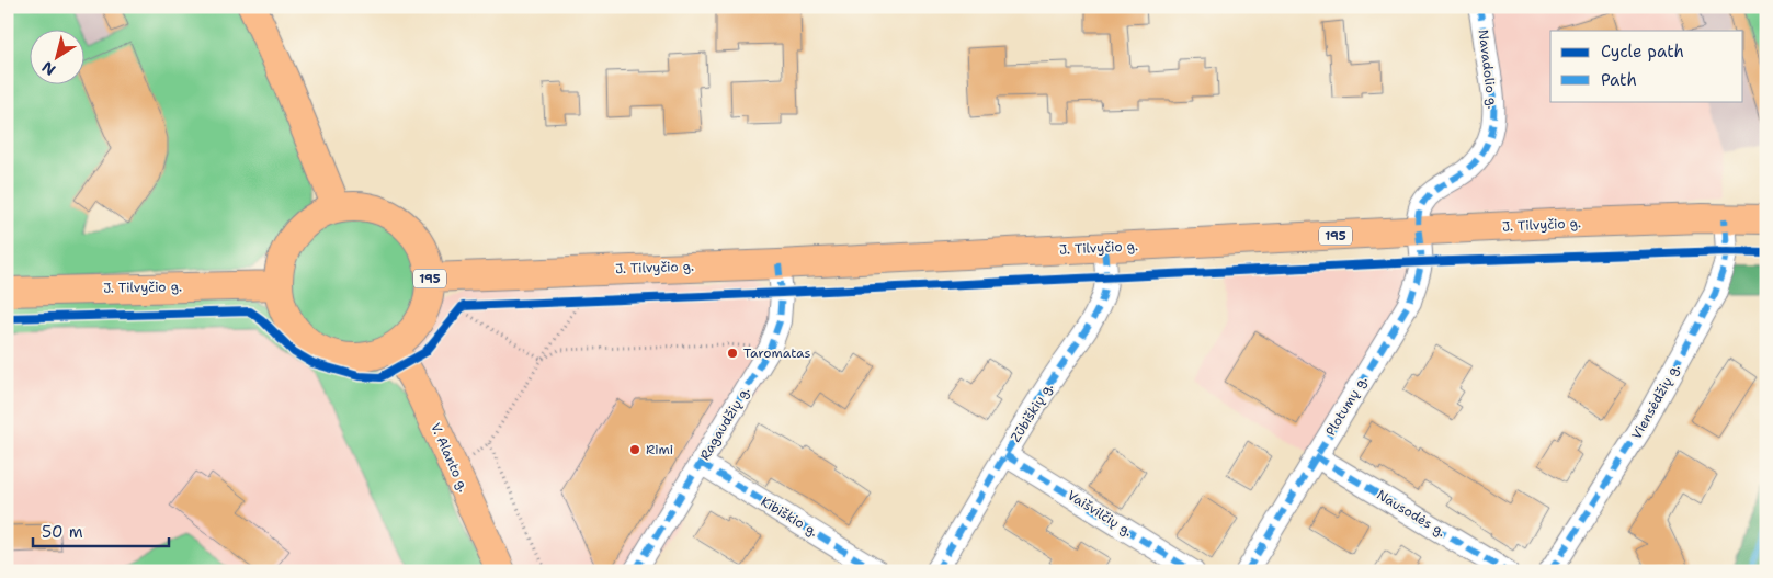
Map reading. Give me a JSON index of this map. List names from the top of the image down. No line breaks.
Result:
{"streets":{"main road":["J. Tilvyčio g.","195","V. Alanto g."],"street":["Navadolio g.","Viensėdžių g.","Plotumų g.","Zūbiškių g.","Ragaudžių g.","Vaišvilčių g.","Nausodės g.","Kibiškio g."]},"crossings":[["Navadolio g.","J. Tilvyčio g."],["Navadolio g.","Plotumų g."],["J. Tilvyčio g.","195"],["J. Tilvyčio g.","Viensėdžių g."],["J. Tilvyčio g.","Plotumų g."],["J. Tilvyčio g.","Zūbiškių g."],["J. Tilvyčio g.","Ragaudžių g."],["J. Tilvyčio g.","V. Alanto g."],["195","V. Alanto g."],["Plotumų g.","Nausodės g."],["Zūbiškių g.","Vaišvilčių g."],["Ragaudžių g.","Kibiškio g."]],"places":["Taromatas","Rimi"],"legend":["Cycle path","Path"],"scale_bar":"50 m","north":"bottom left"}
